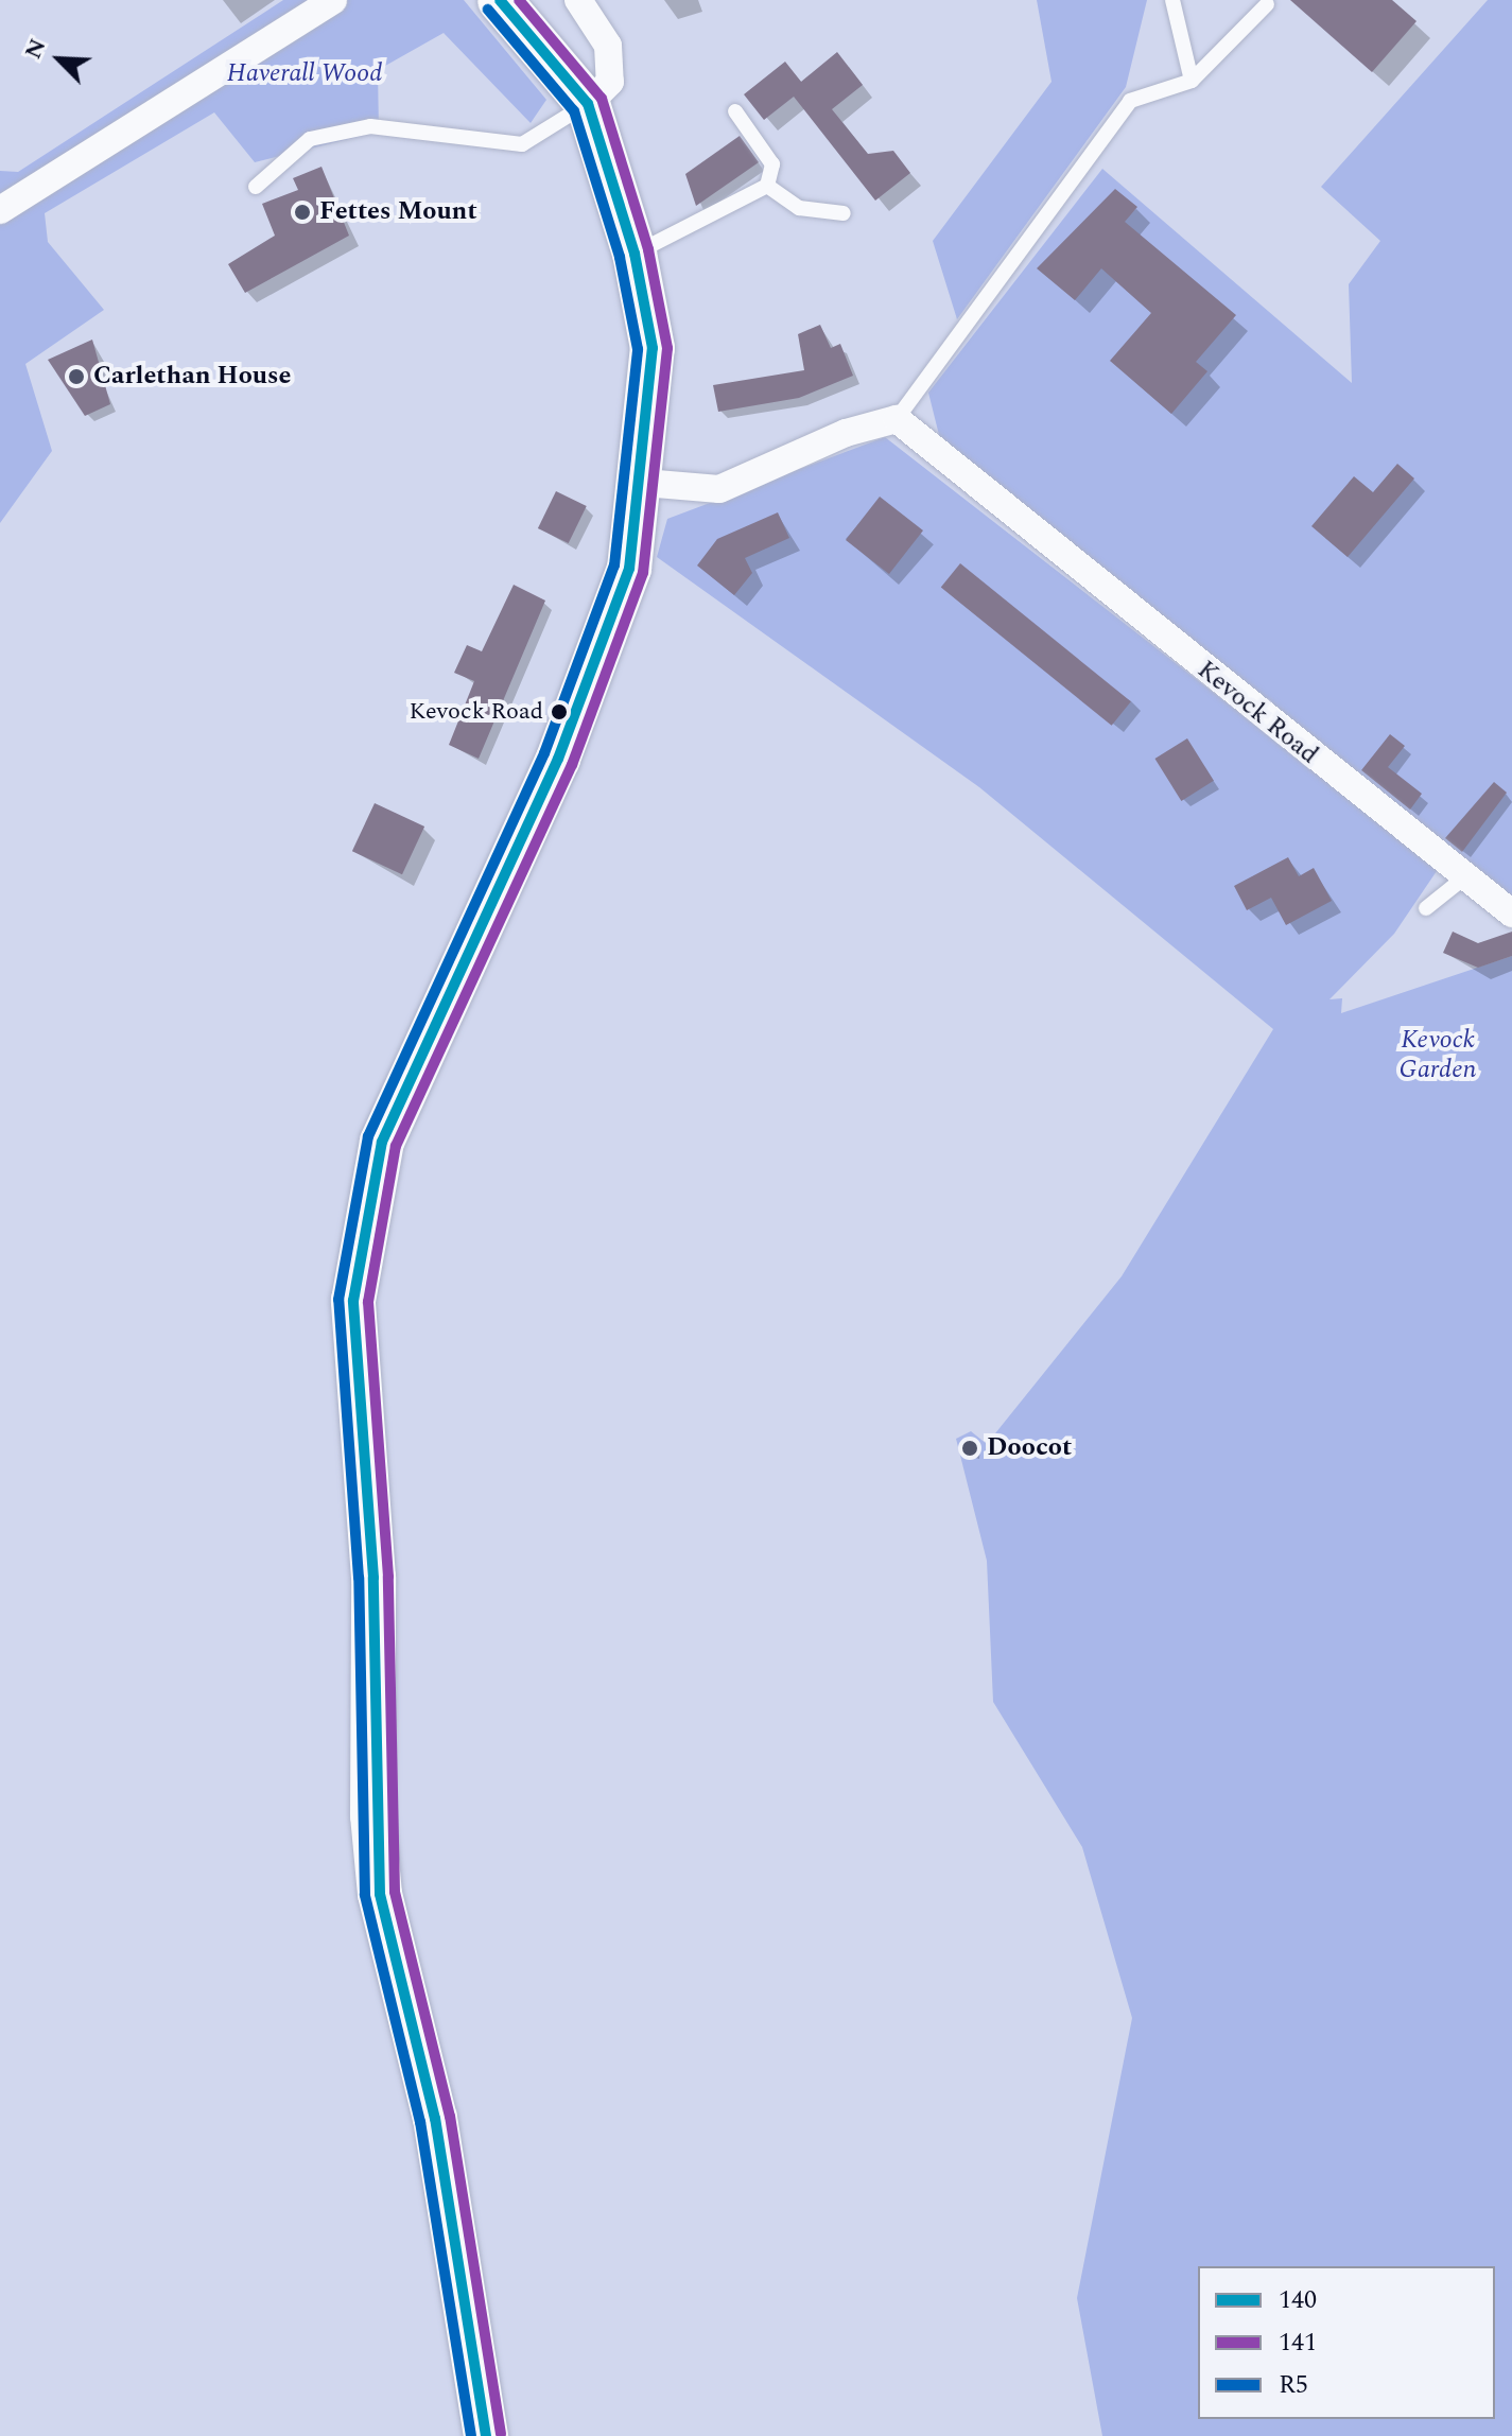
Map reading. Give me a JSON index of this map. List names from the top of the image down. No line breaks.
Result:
{"streets":{"street":["Kevock Road"]},"parks":["Haverall Wood","Kevock Garden"],"places":["Fettes Mount","Carlethan House","Kevock Road","Doocot"],"lines":["transit line 140","transit line 141","transit line R5"],"legend":["140","141","R5"],"north":"top left"}
